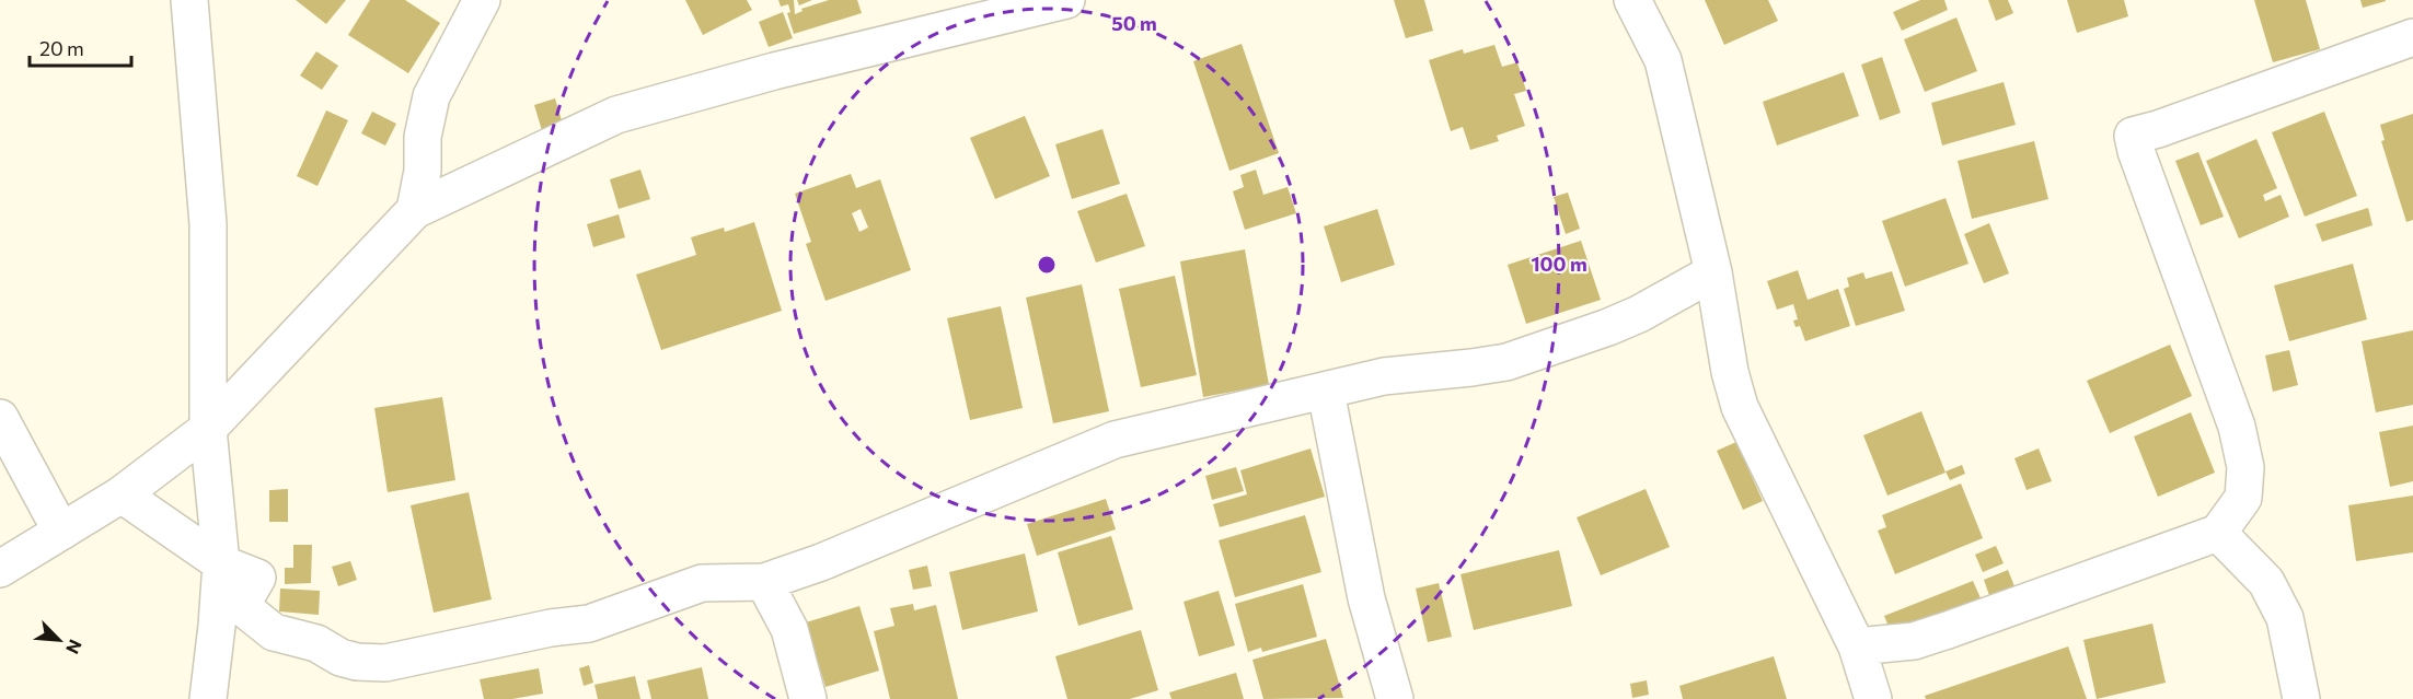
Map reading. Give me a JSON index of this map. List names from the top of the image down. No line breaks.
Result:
{"scale_bar":"20 m","north":"bottom right","rings":["50 m","100 m"]}
